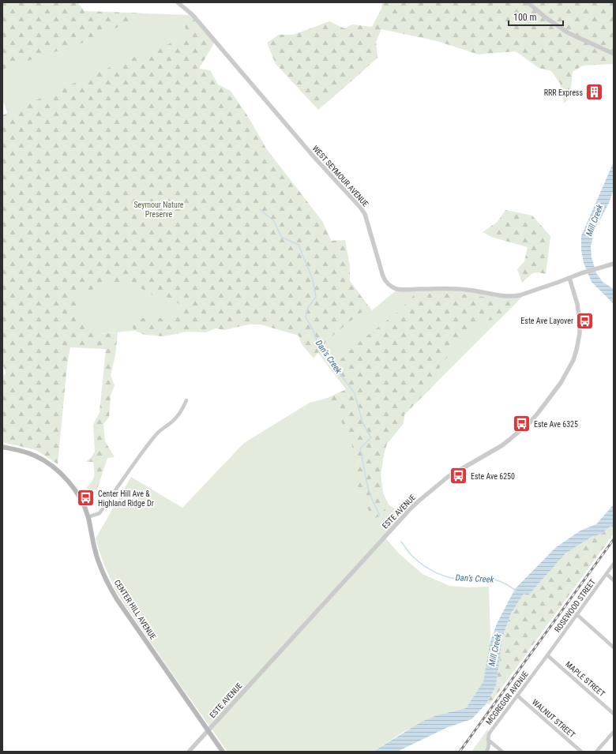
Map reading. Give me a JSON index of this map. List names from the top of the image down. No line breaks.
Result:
{"streets":{"main road":["CENTER HILL AVENUE"],"street":["WEST SEYMOUR AVENUE","ESTE AVENUE","ROSEWOOD STREET","MAPLE STREET","MCGREGOR AVENUE","WALNUT STREET"]},"crossings":[["WEST SEYMOUR AVENUE","ESTE AVENUE"],["ESTE AVENUE","CENTER HILL AVENUE"],["ROSEWOOD STREET","MAPLE STREET"],["ROSEWOOD STREET","MCGREGOR AVENUE"],["MAPLE STREET","MCGREGOR AVENUE"],["MCGREGOR AVENUE","WALNUT STREET"]],"water":["Mill Creek","Dan’s Creek"],"parks":["Seymour Nature Preserve"],"places":{"building":["RRR Express"],"bus stop":["Este Ave Layover","Este Ave 6325","Este Ave 6250","Center Hill Ave & Highland Ridge Dr"]},"scale_bar":"100 m"}
